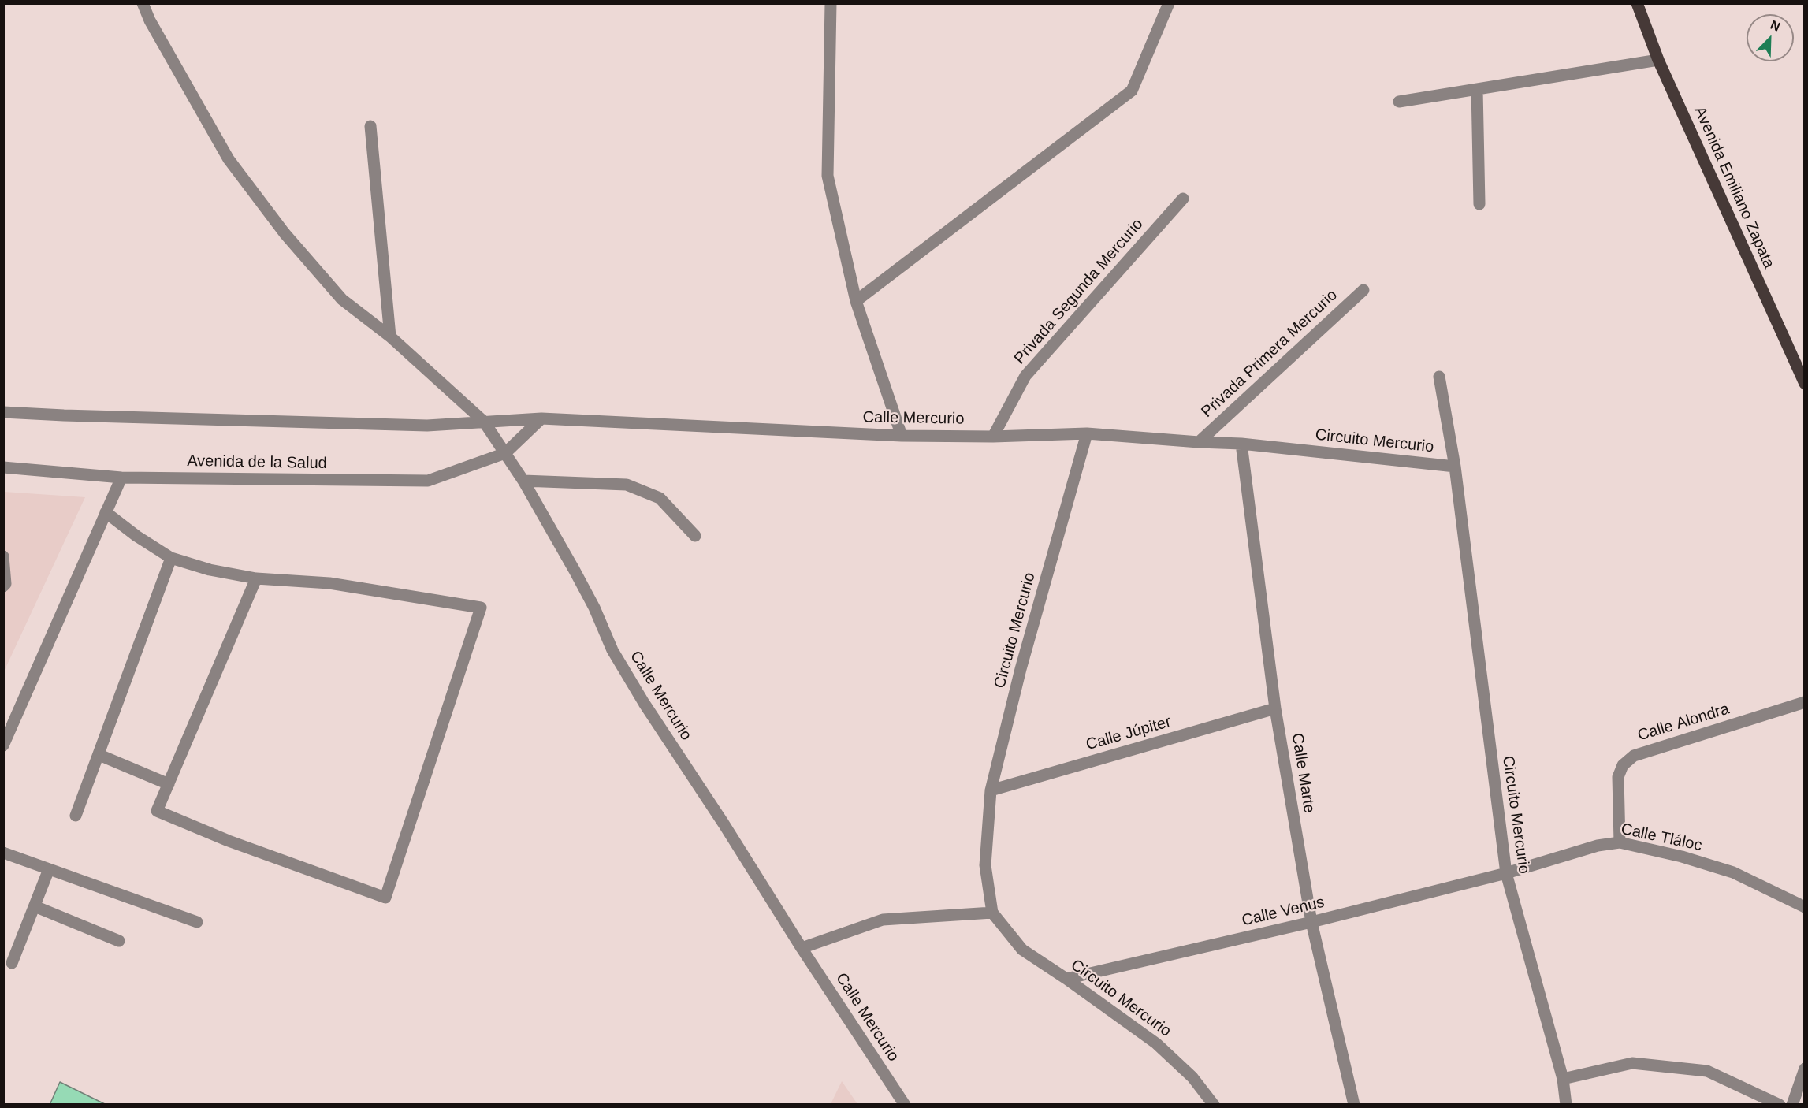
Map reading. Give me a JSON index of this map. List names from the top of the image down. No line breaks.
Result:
{"streets":{"main road":["Avenida Emiliano Zapata"],"street":["Privada Segunda Mercurio","Privada Primera Mercurio","Calle Mercurio","Circuito Mercurio","Avenida de la Salud","Calle Alondra","Calle Júpiter","Calle Marte","Calle Tláloc","Calle Venus"]},"crossings":[["Privada Segunda Mercurio","Calle Mercurio"],["Privada Primera Mercurio","Circuito Mercurio"],["Calle Mercurio","Circuito Mercurio"],["Calle Mercurio","Avenida de la Salud"],["Circuito Mercurio","Calle Júpiter"],["Circuito Mercurio","Calle Marte"],["Circuito Mercurio","Calle Tláloc"],["Circuito Mercurio","Calle Venus"],["Calle Alondra","Calle Tláloc"],["Calle Júpiter","Calle Marte"],["Calle Marte","Calle Venus"],["Calle Tláloc","Calle Venus"]],"north":"top right"}
